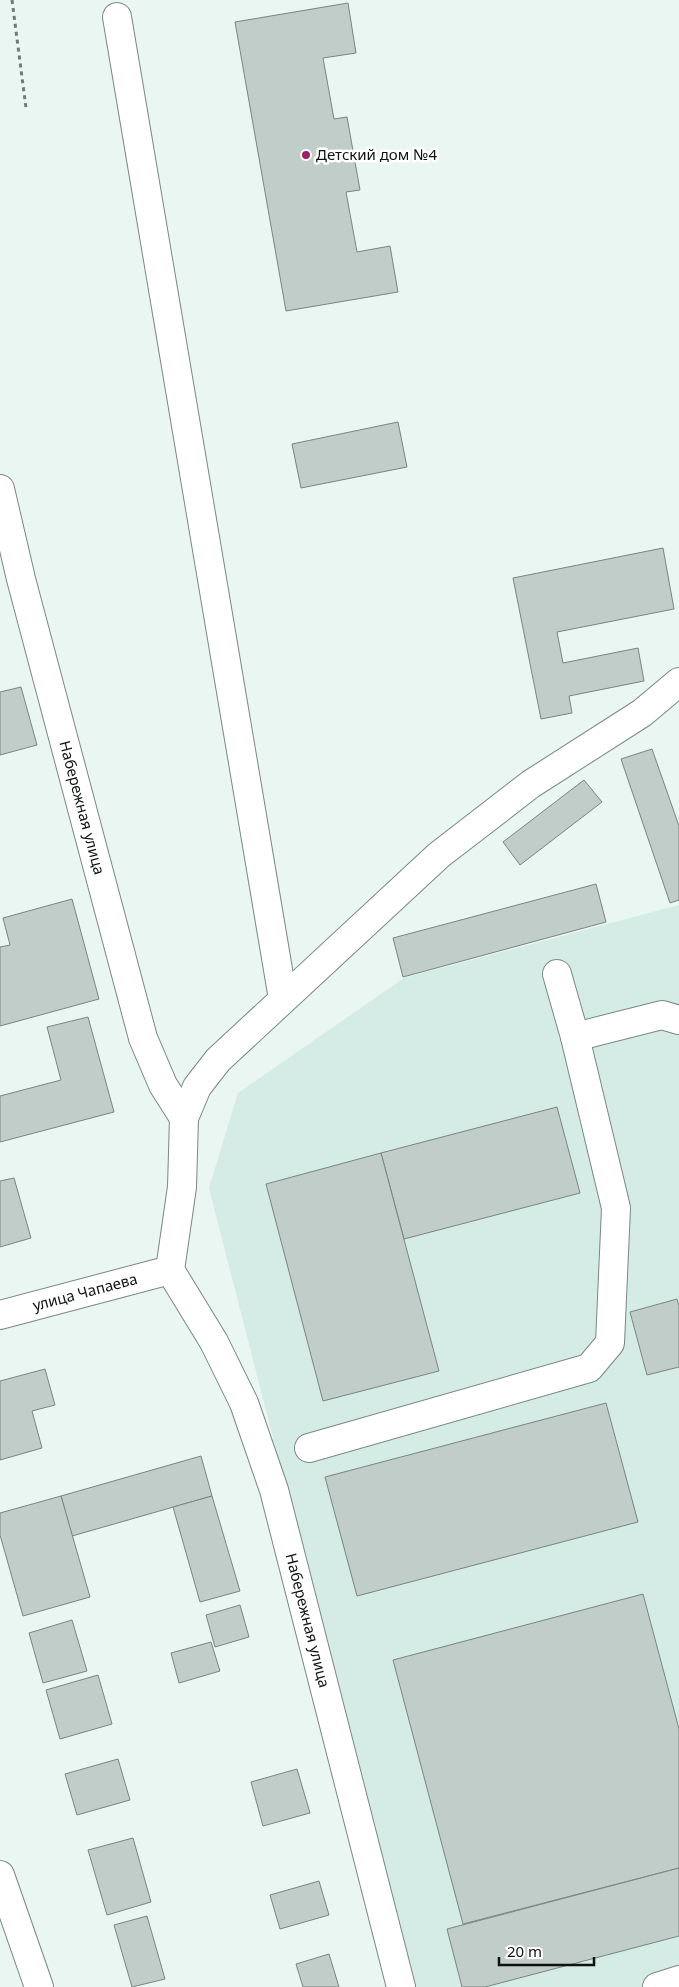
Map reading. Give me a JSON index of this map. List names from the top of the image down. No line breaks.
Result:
{"streets":{"street":["Набережная улица","улица Чапаева"]},"crossings":[["Набережная улица","улица Чапаева"]],"places":["Детский дом №4"],"scale_bar":"20 m"}
